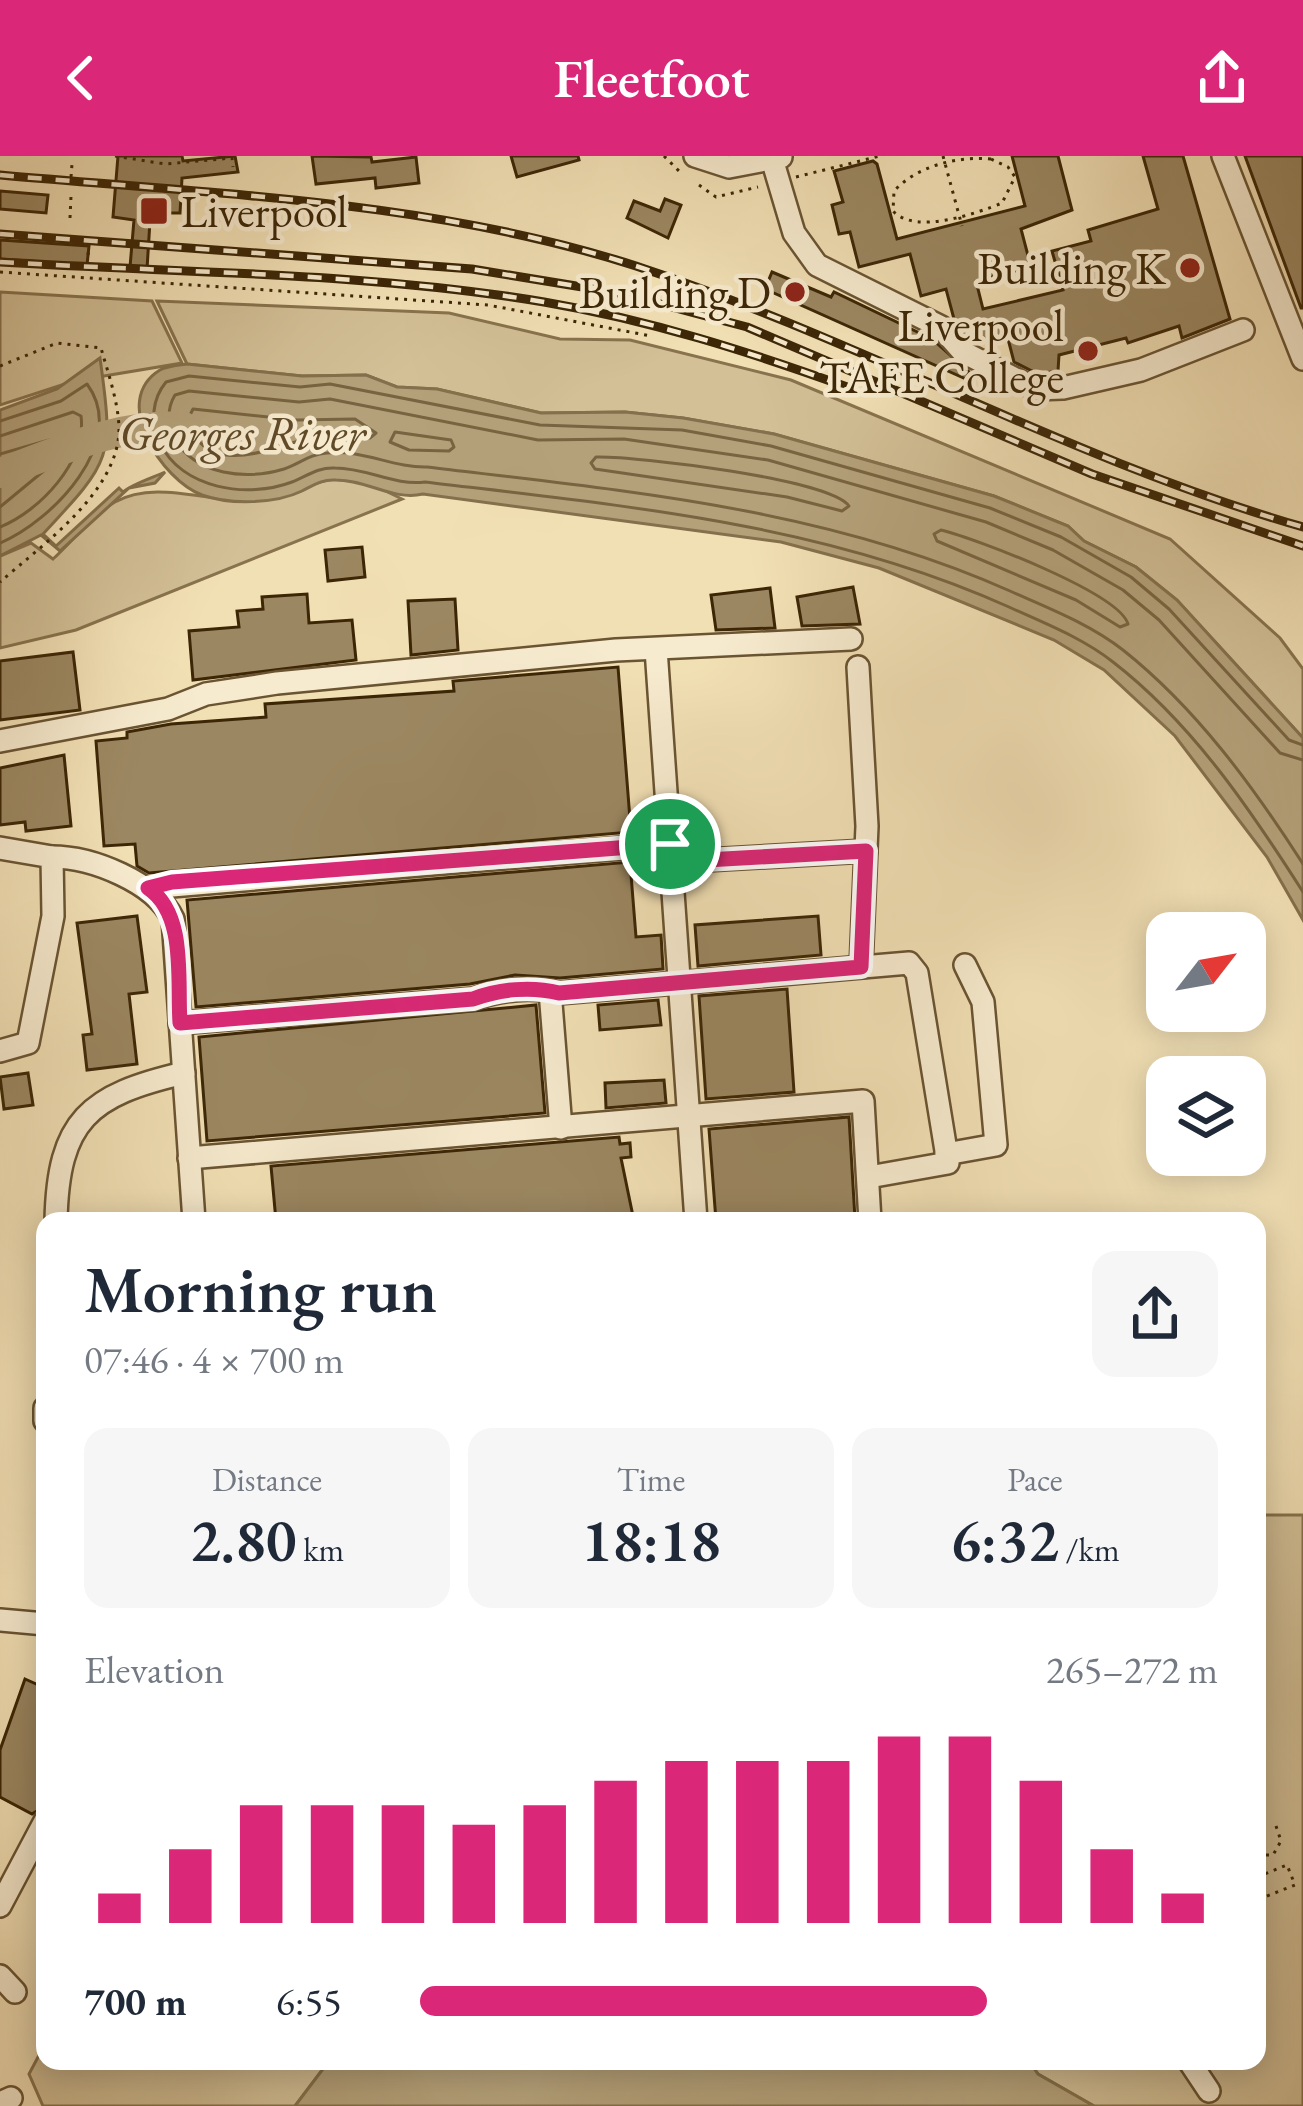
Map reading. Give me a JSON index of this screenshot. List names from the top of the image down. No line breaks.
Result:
{"water":["Georges River"],"places":{"transit":["Liverpool"],"other":["Building K","Building D","Liverpool TAFE College"]},"north":"top right","page":{"header":"Fleetfoot","heading":["Morning run","07:46 · 4 × 700 m"],"stats":[["Distance","2.80 km"],["Time","18:18"],["Pace","6:32 /km"]],"chart":["Elevation","265–272 m"],"list":[{"name":"700 m","note":"6:55"}]}}
